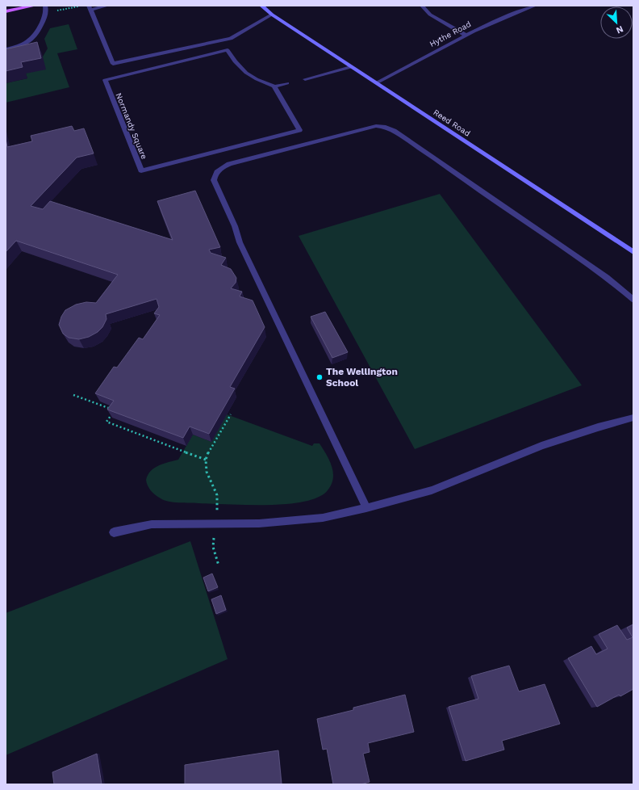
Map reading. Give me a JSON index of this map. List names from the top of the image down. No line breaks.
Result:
{"streets":{"main road":["Reed Road"],"street":["Hythe Road","Normandy Square"]},"crossings":[["Hythe Road","Reed Road"]],"places":["The Wellington School"],"north":"bottom right"}
